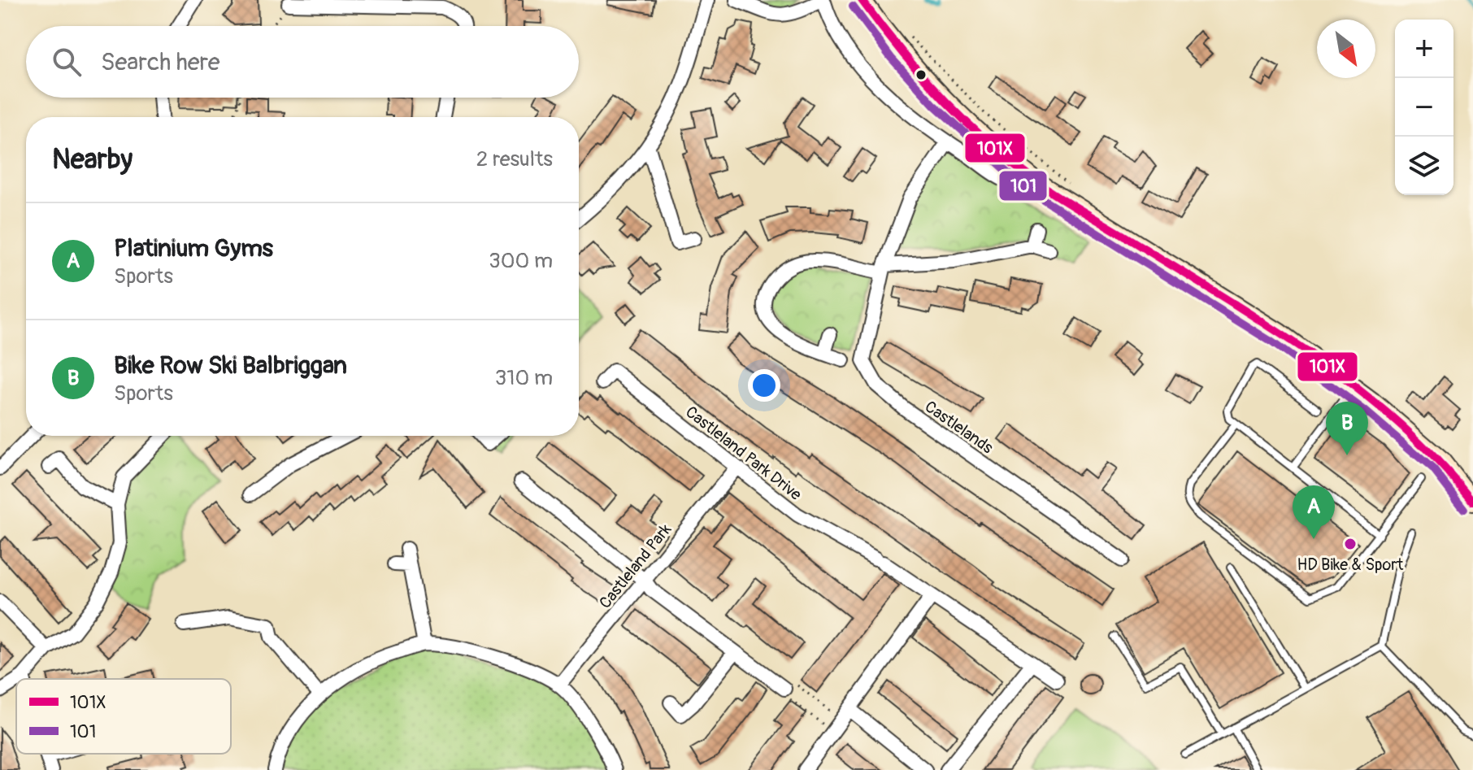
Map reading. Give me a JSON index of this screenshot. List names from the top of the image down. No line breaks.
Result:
{"streets":{"street":["Castlelands","Castleland Park Drive","Castleland Park"]},"crossings":[["Castleland Park Drive","Castleland Park"]],"places":["HD Bike & Sport"],"lines":["transit line 101X","transit line 101"],"legend":["101X","101"],"north":"bottom right","page":{"map_buttons":["+","−"],"search":"Search here","heading":["Nearby","2 results"],"list":[{"mark":"A","name":"Platinium Gyms","note":"Sports","value":"300 m"},{"mark":"B","name":"Bike Row Ski Balbriggan","note":"Sports","value":"310 m"}],"pins":["B","A"]}}
